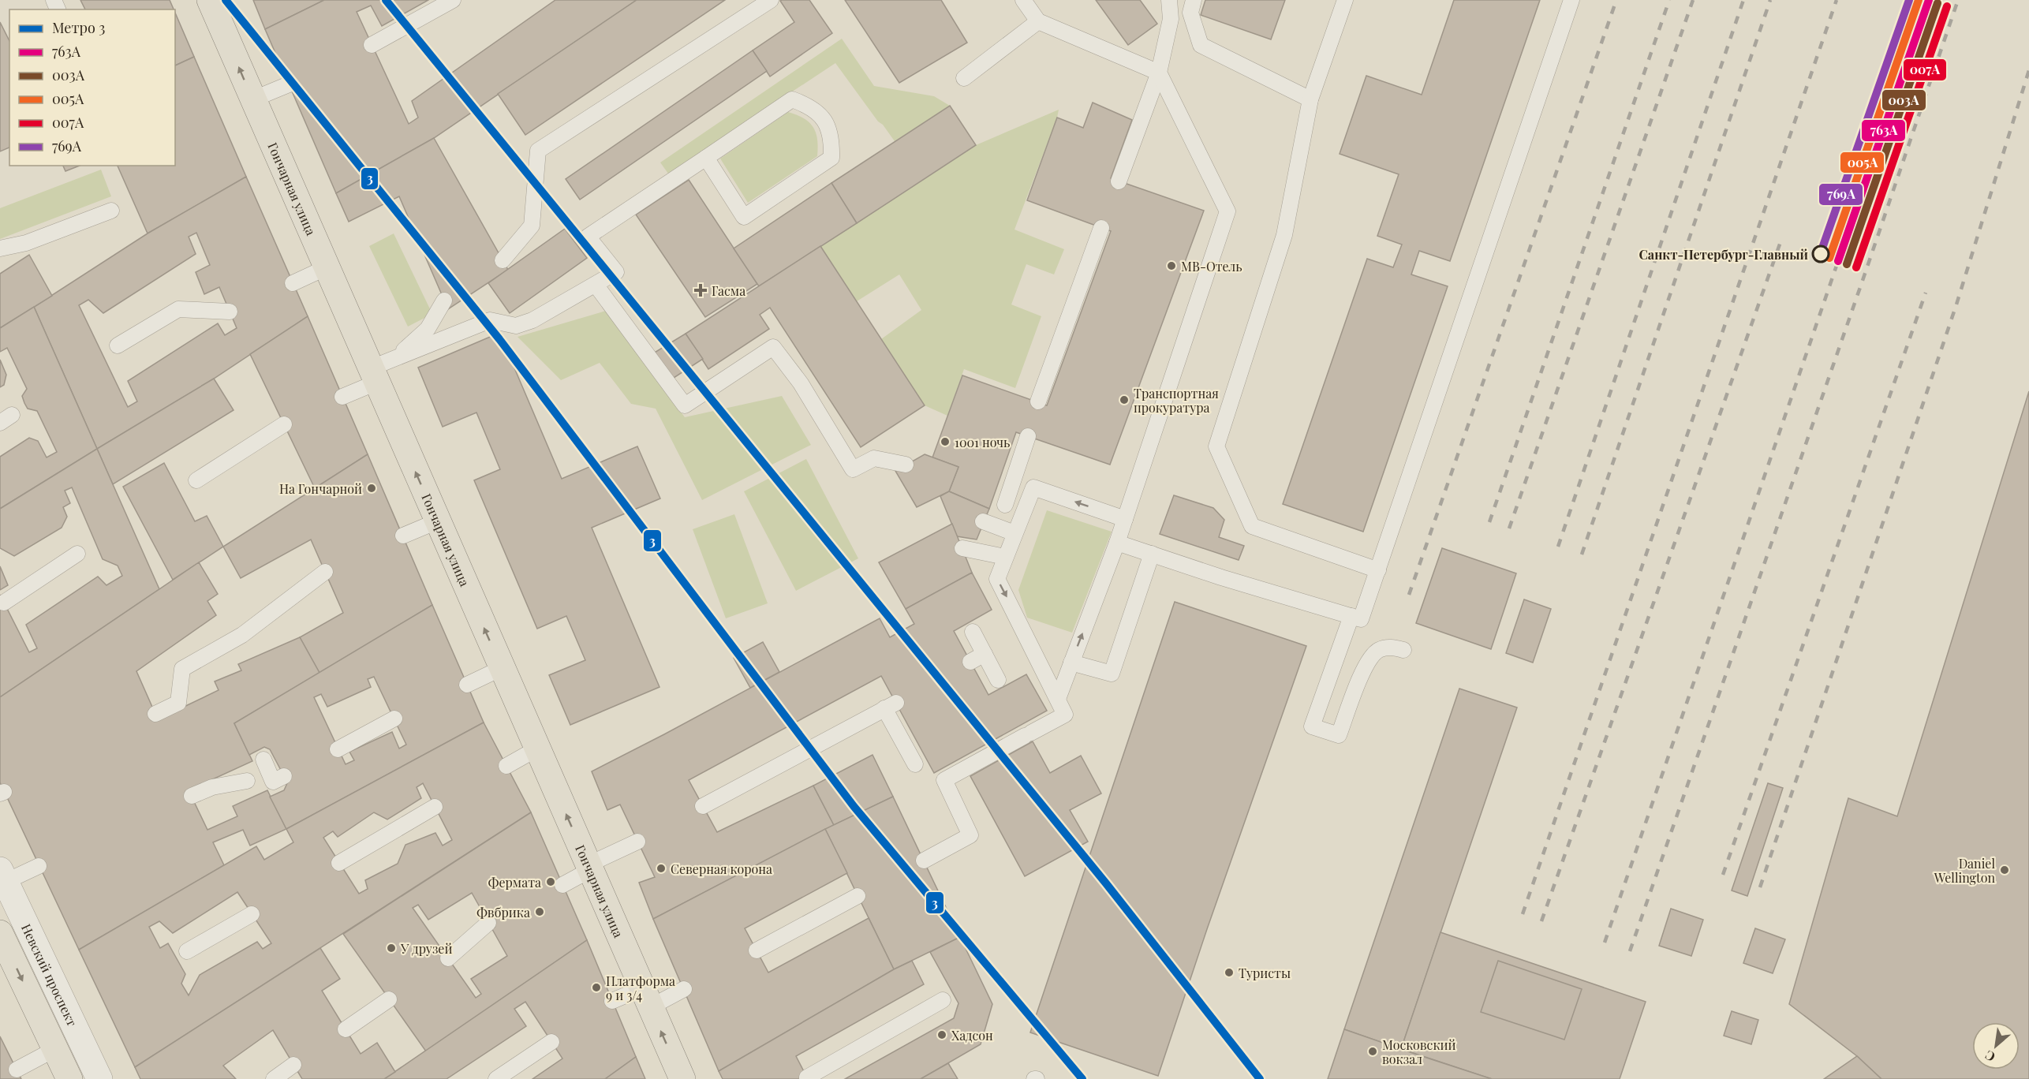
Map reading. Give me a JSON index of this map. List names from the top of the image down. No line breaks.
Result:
{"streets":{"main road":["Гончарная улица","Невский проспект"]},"one_way":["Гончарная улица"],"places":{"other":["Санкт-Петербург-Главный","МВ-Отель","Транспортная прокуратура","1001 ночь","На Гончарной","Северная корона","Daniel Wellington","Фермата","Фвбрика","У друзей","Туристы","Платформа 9 и 3/4","Хадсон","Московский вокзал"],"health":["Гасма"]},"lines":["metro line 3","transit line 763А","transit line 005А","transit line 769А","transit line 003А","transit line 007А"],"legend":["Метро 3","763А","003А","005А","007А","769А"],"north":"bottom left"}
